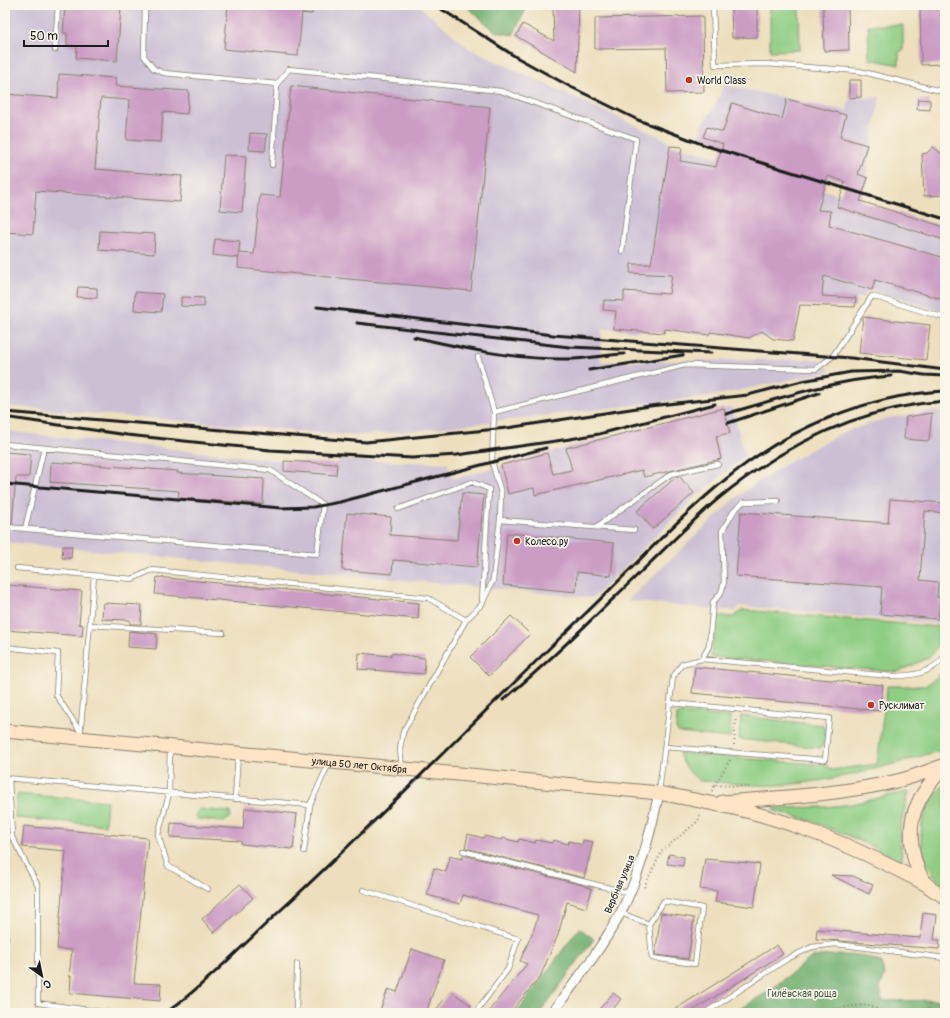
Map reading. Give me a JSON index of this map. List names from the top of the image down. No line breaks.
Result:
{"streets":{"main road":["улица 50 лет Октября"],"street":["Вербная улица"]},"crossings":[["улица 50 лет Октября","Вербная улица"]],"parks":["Гилёвская роща"],"places":["World Class","Колесо.ру","Русклимат"],"scale_bar":"50 m","north":"bottom right"}
